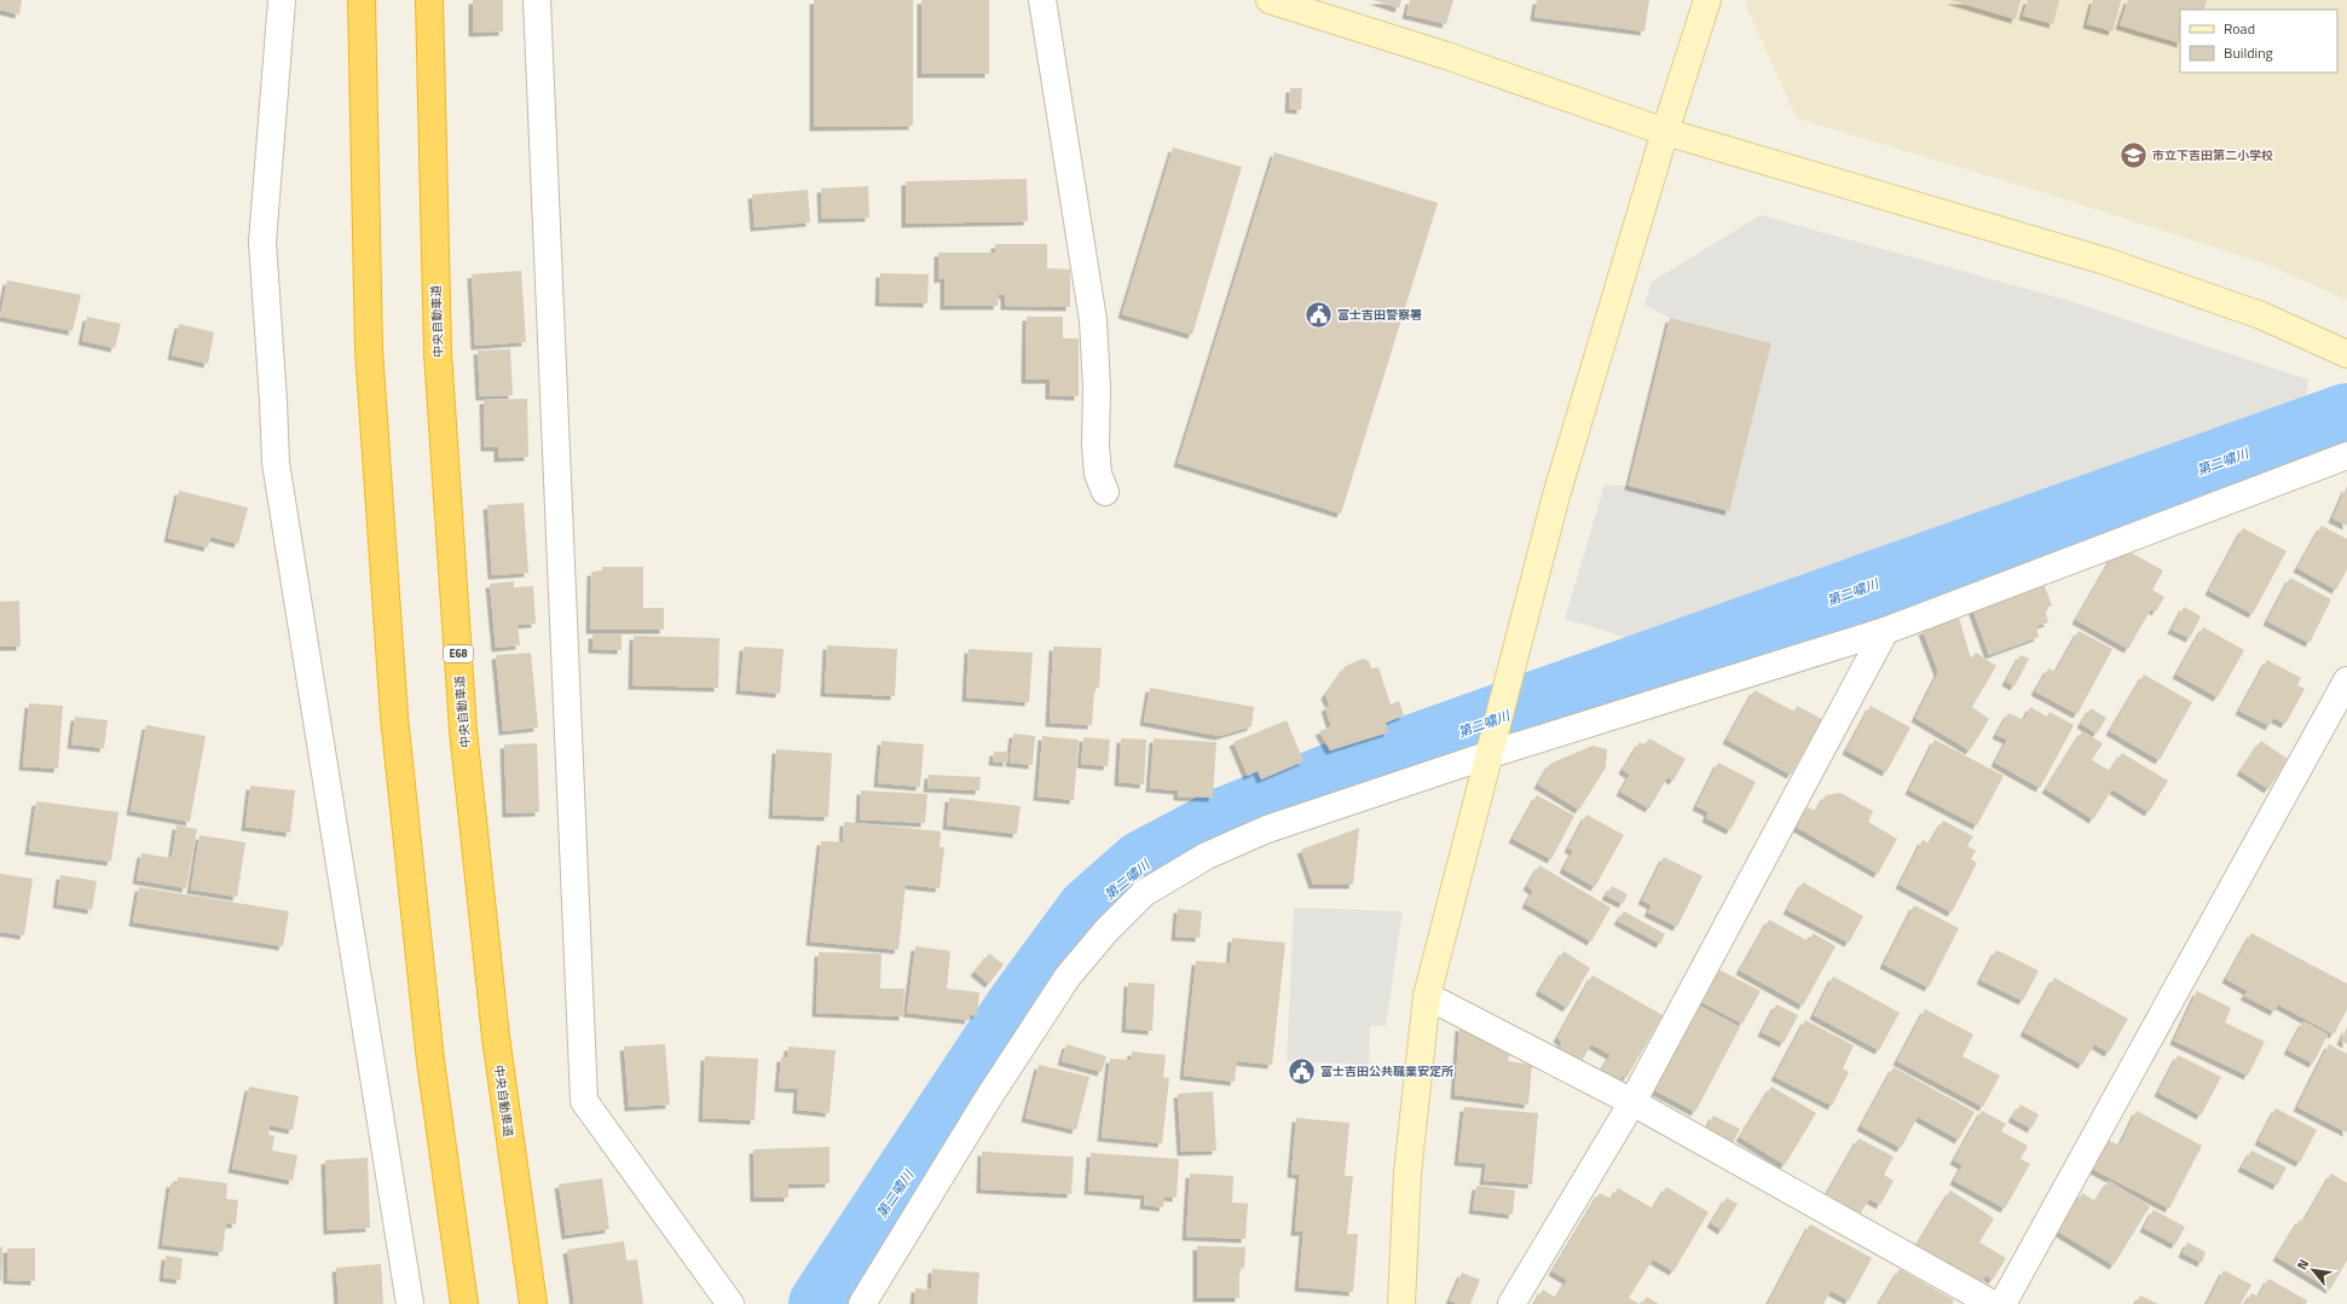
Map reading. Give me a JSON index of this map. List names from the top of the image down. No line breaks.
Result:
{"streets":{"highway":["中央自動車道","E68"]},"water":["第二嘯川"],"places":{"school or university":["市立下吉田第二小学校"],"public building":["富士吉田警察署","富士吉田公共職業安定所"]},"legend":["Road","Building"],"north":"top left"}
